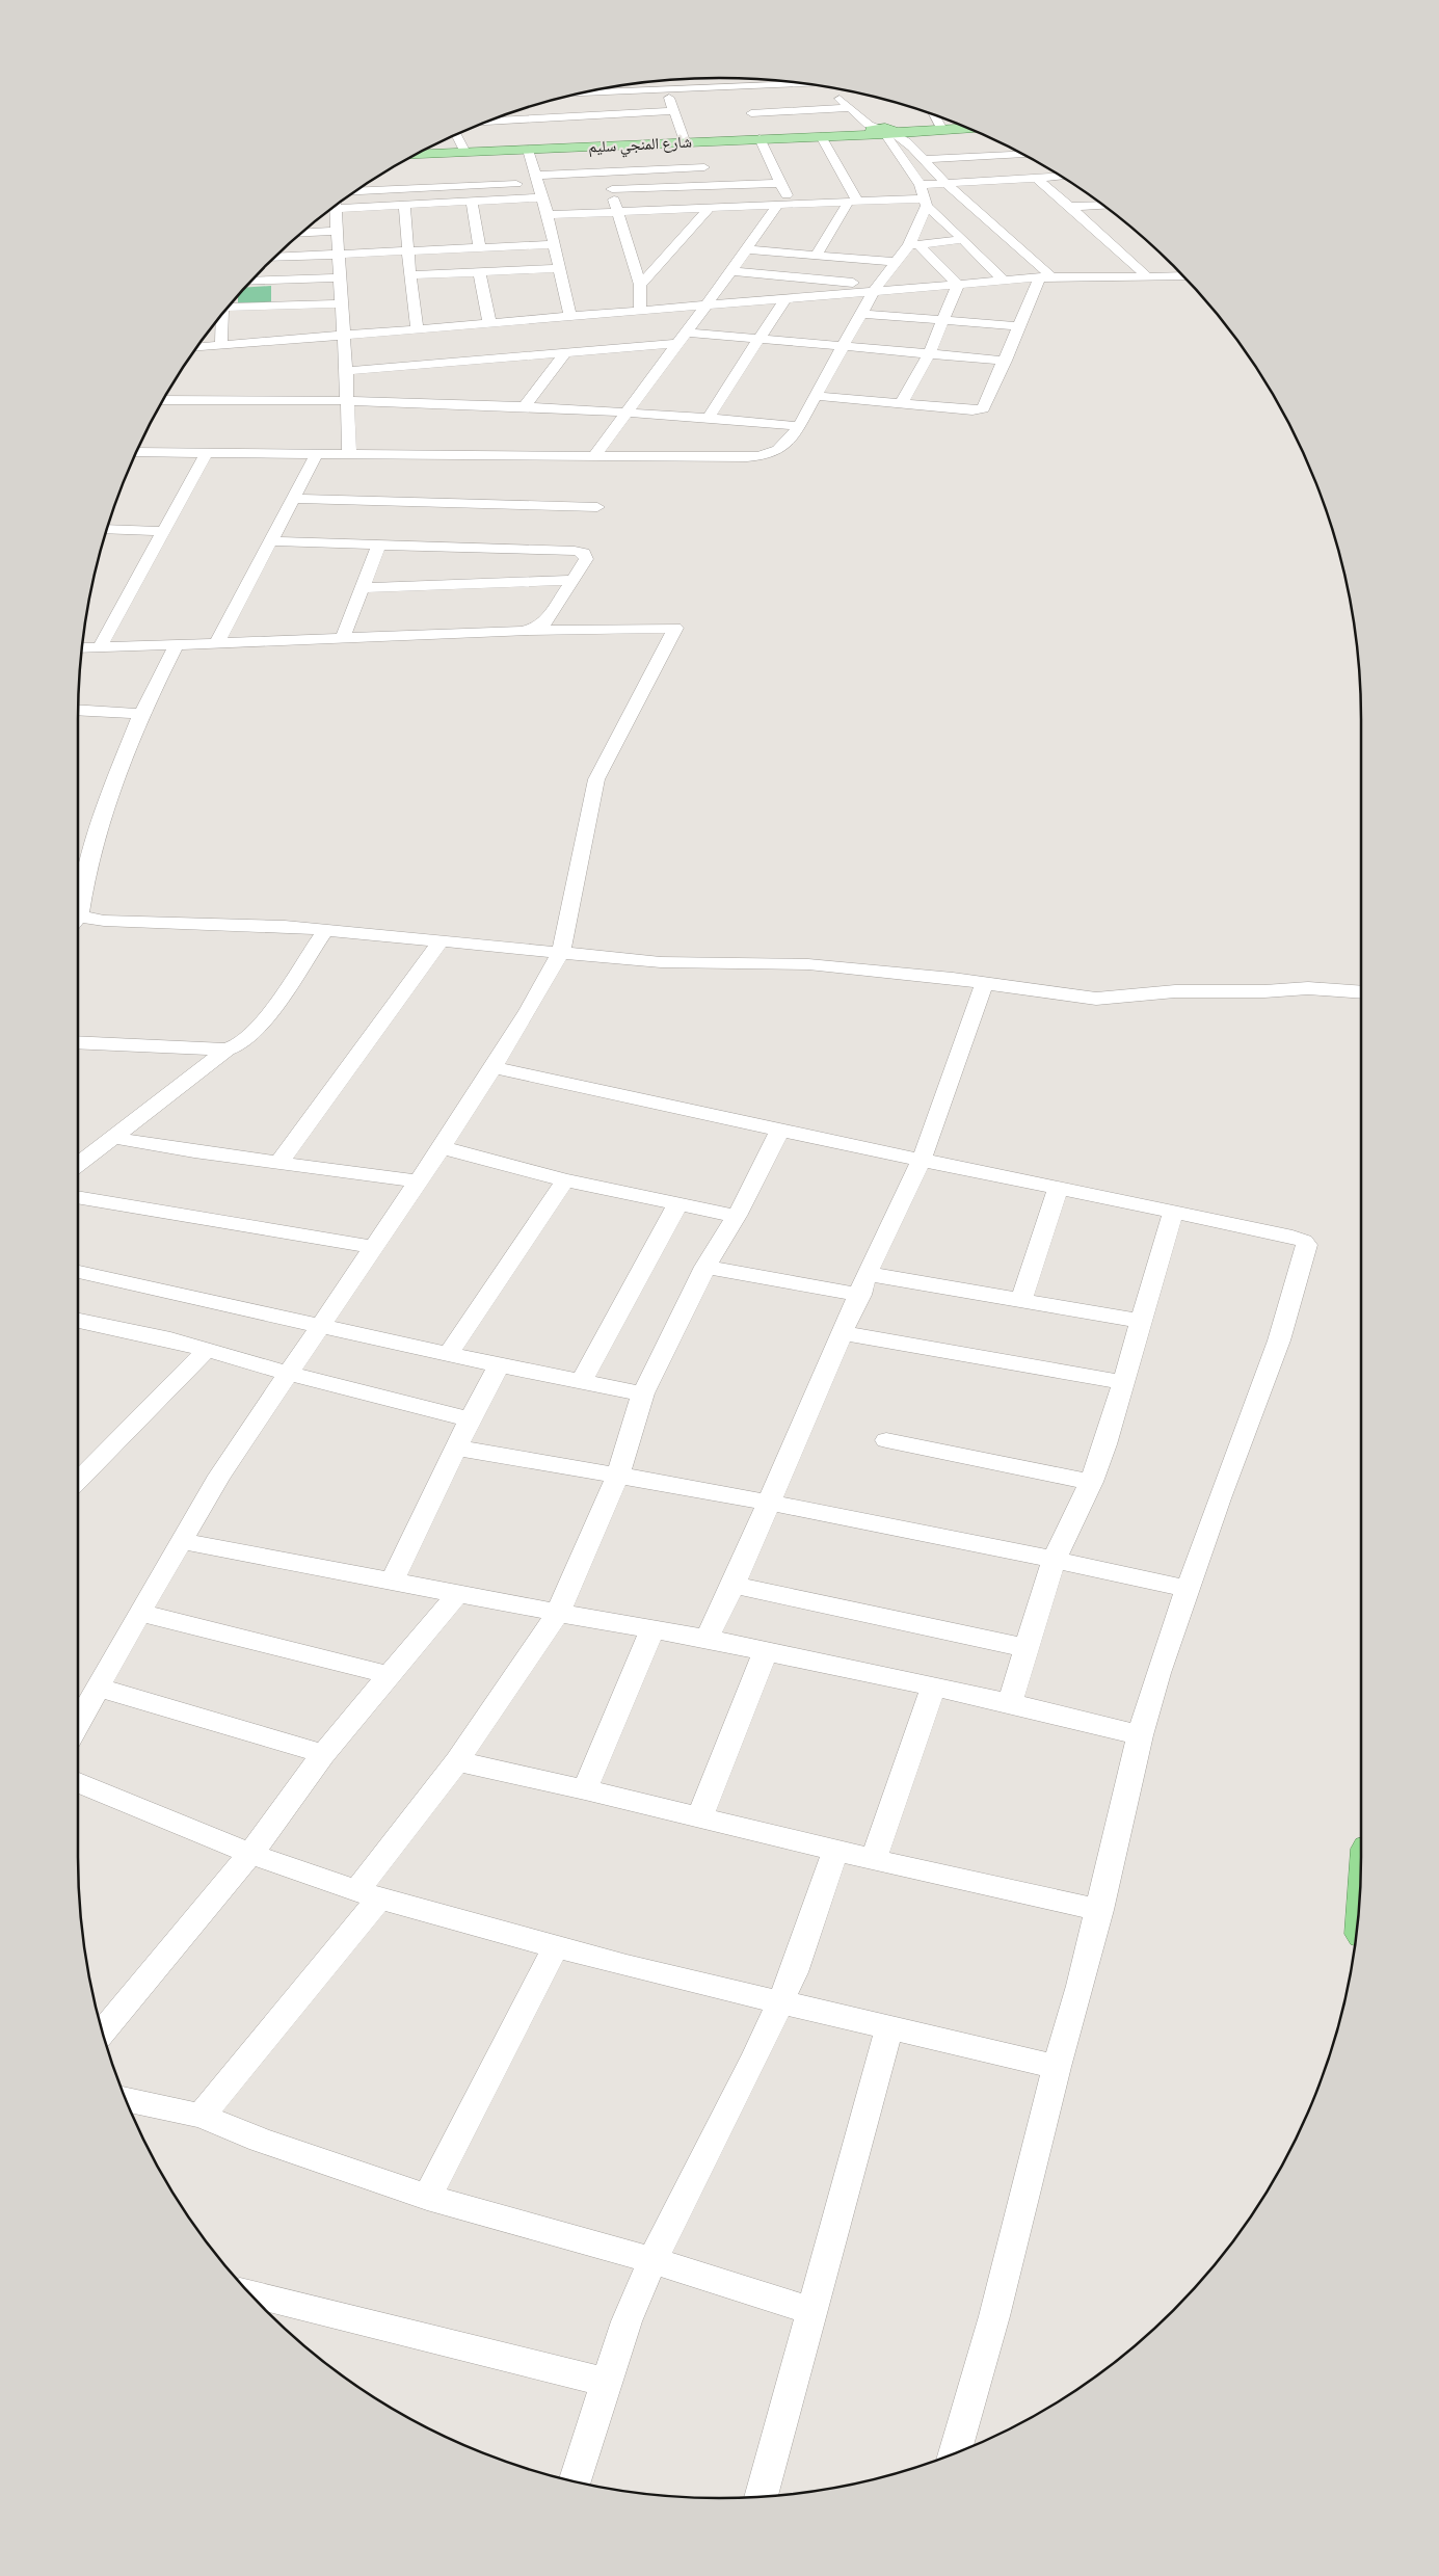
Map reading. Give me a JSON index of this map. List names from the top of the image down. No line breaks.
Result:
{"streets":{"main road":["شارع المنجي سليم"]}}
